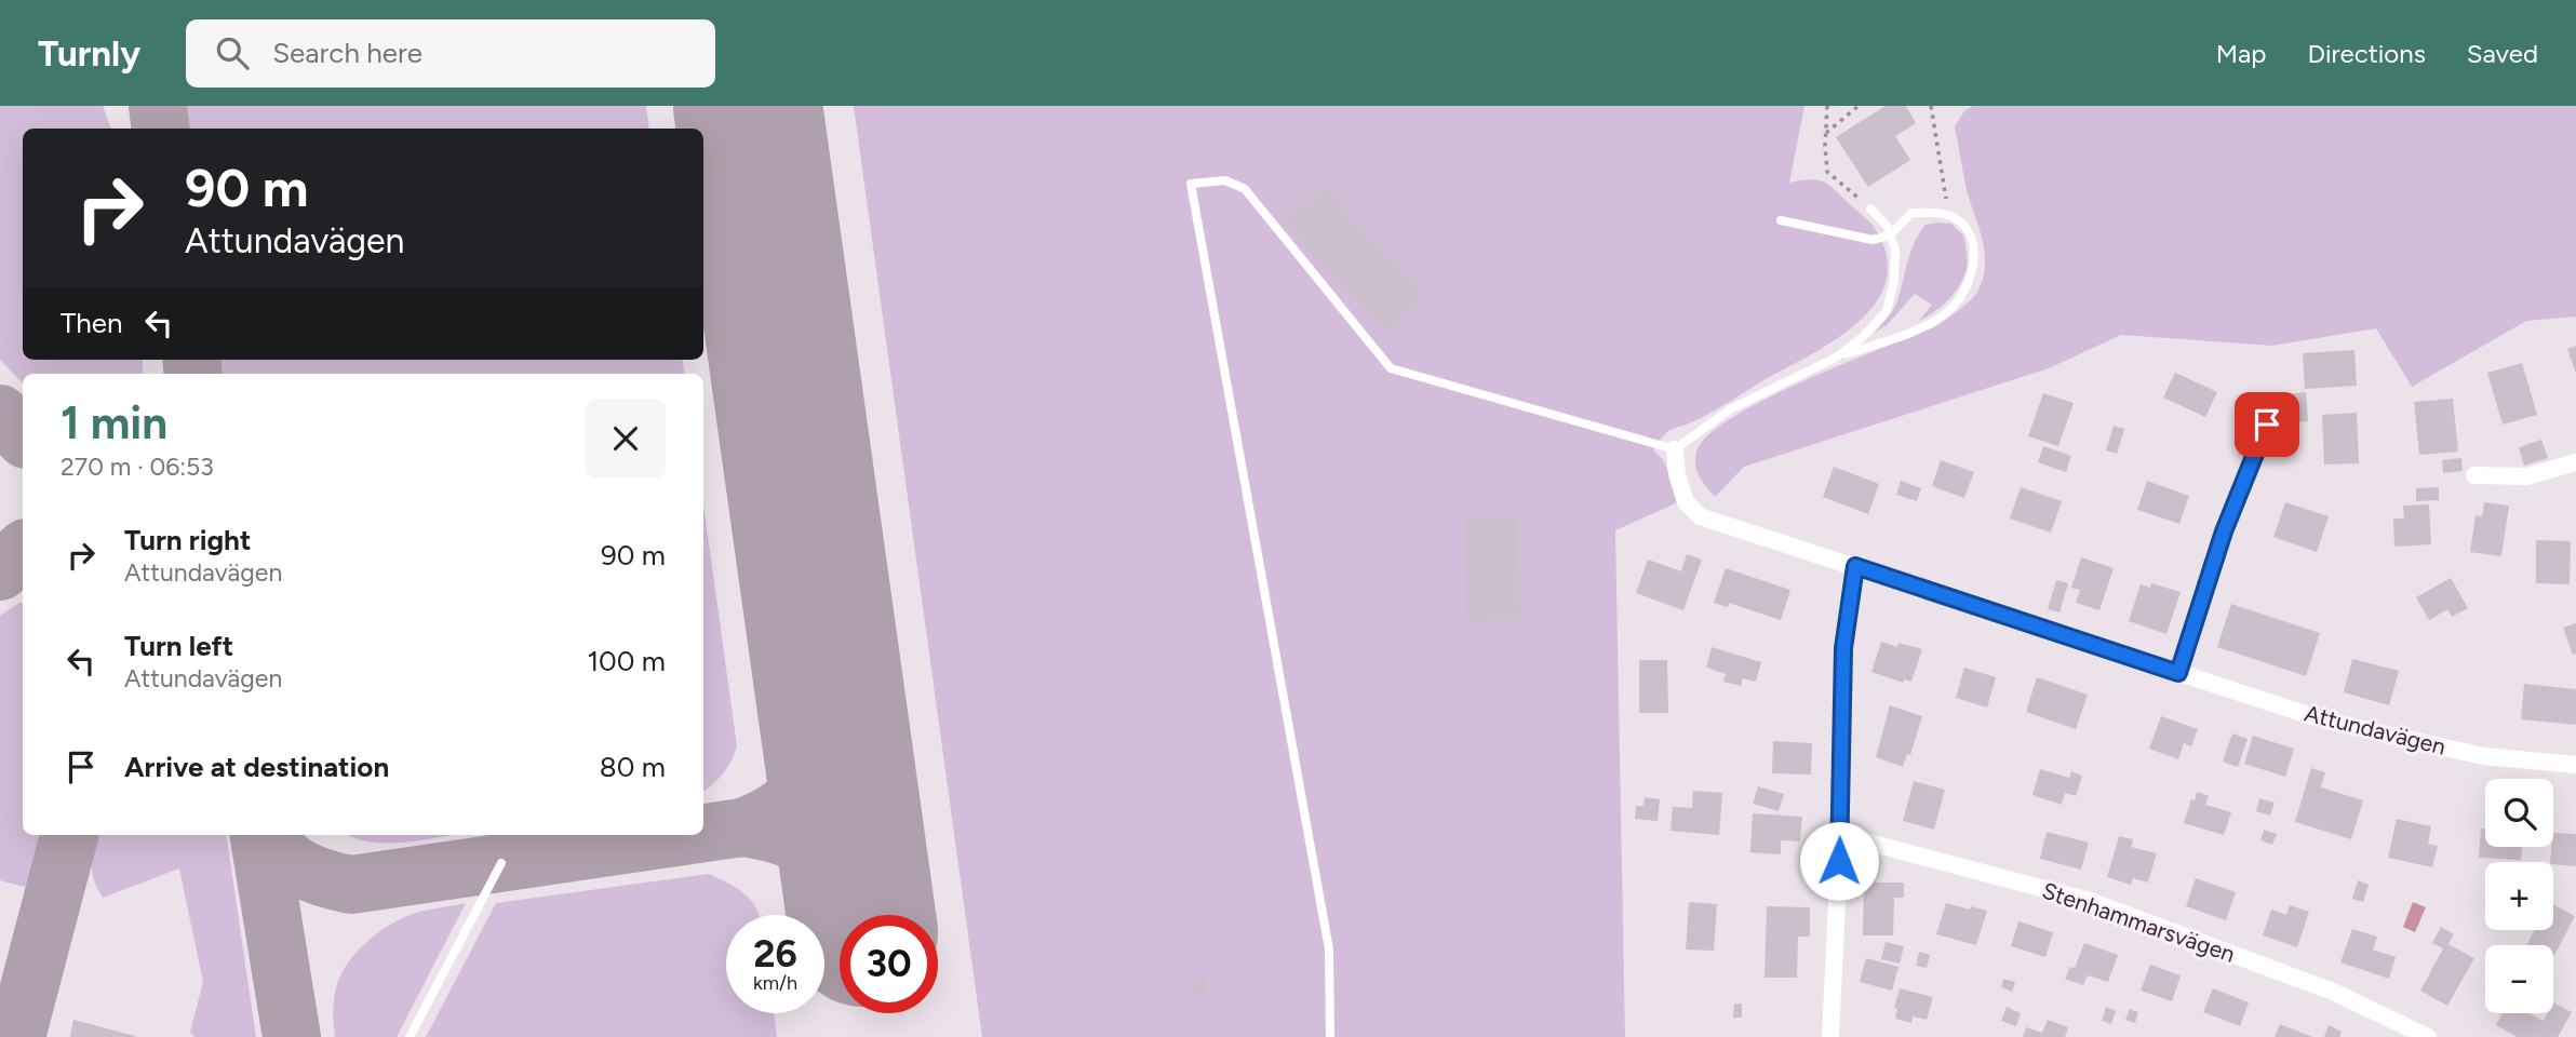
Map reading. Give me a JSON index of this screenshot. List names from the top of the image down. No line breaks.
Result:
{"streets":{"street":["Attundavägen","Stenhammarsvägen"]},"page":{"header":"Turnly","search":"Search here","nav":["Map","Directions","Saved"],"turn":["90 m","Attundavägen"],"then":"Then","heading":["1 min","270 m · 06:53"],"list":[{"name":"Turn right","note":"Attundavägen","value":"90 m"},{"name":"Turn left","note":"Attundavägen","value":"100 m"},{"name":"Arrive at destination","value":"80 m"}],"map_buttons":["+","−"],"speed":"26 km/h","limit":"30"}}
